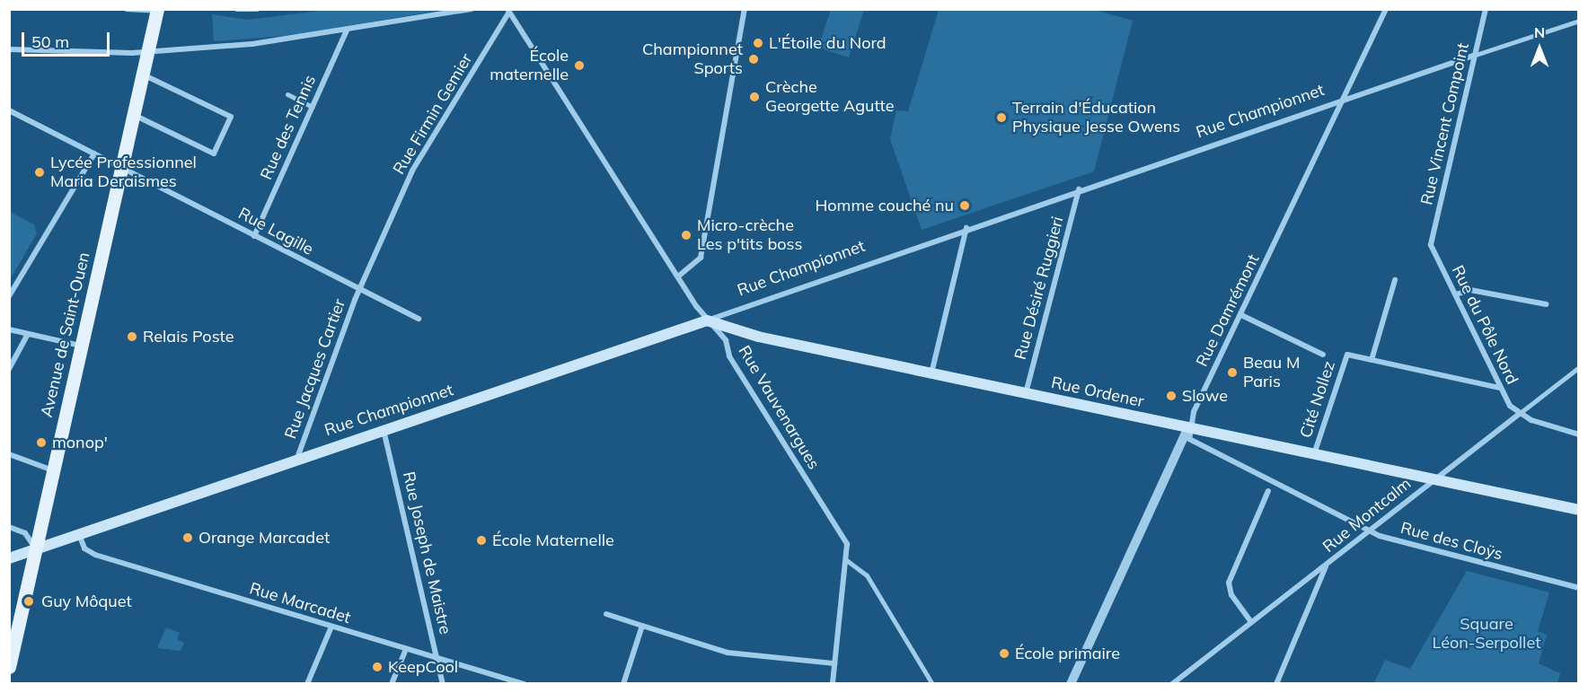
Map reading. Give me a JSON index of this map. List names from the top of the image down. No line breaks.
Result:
{"streets":{"main road":["Rue Championnet","Avenue de Saint-Ouen","Rue Ordener"],"street":["Rue Firmin Gemier","Rue Vincent Compoint","Rue des Tennis","Rue Lagille","Rue Désiré Ruggieri","Rue Damrémont","Rue du Pôle Nord","Rue Jacques Cartier","Cité Nollez","Rue Vauvenargues","Rue Montcalm","Rue des Cloÿs","Rue Joseph de Maistre","Rue Marcadet"]},"crossings":[["Rue Championnet","Rue Vincent Compoint"],["Rue Championnet","Rue Désiré Ruggieri"],["Rue Championnet","Rue Damrémont"],["Rue Championnet","Avenue de Saint-Ouen"],["Rue Championnet","Rue Jacques Cartier"],["Rue Championnet","Rue Ordener"],["Rue Championnet","Rue Vauvenargues"],["Rue Championnet","Rue Joseph de Maistre"],["Rue Championnet","Rue Marcadet"],["Rue Firmin Gemier","Rue Lagille"],["Rue Firmin Gemier","Rue Jacques Cartier"],["Rue Firmin Gemier","Rue Vauvenargues"],["Rue Vincent Compoint","Rue du Pôle Nord"],["Rue des Tennis","Rue Lagille"],["Rue Lagille","Avenue de Saint-Ouen"],["Rue Lagille","Rue Jacques Cartier"],["Rue Désiré Ruggieri","Rue Ordener"],["Rue Damrémont","Rue Ordener"],["Rue Damrémont","Rue des Cloÿs"],["Rue du Pôle Nord","Rue Montcalm"],["Rue Ordener","Cité Nollez"],["Rue Ordener","Rue Vauvenargues"],["Rue Ordener","Rue Montcalm"],["Rue Ordener","Rue des Cloÿs"],["Rue Montcalm","Rue des Cloÿs"],["Rue Joseph de Maistre","Rue Marcadet"]],"parks":["Square Léon-Serpollet"],"places":["L'Étoile du Nord","Championnet Sports","École maternelle","Crèche Georgette Agutte","Terrain d'Éducation Physique Jesse Owens","Lycée Professionnel Maria Deraismes","Homme couché nu","Micro-crèche Les p'tits boss","Relais Poste","Beau M Paris","Slowe","monop'","Orange Marcadet","École Maternelle","Guy Môquet","École primaire","KeepCool"],"scale_bar":"50 m","north":"top"}
